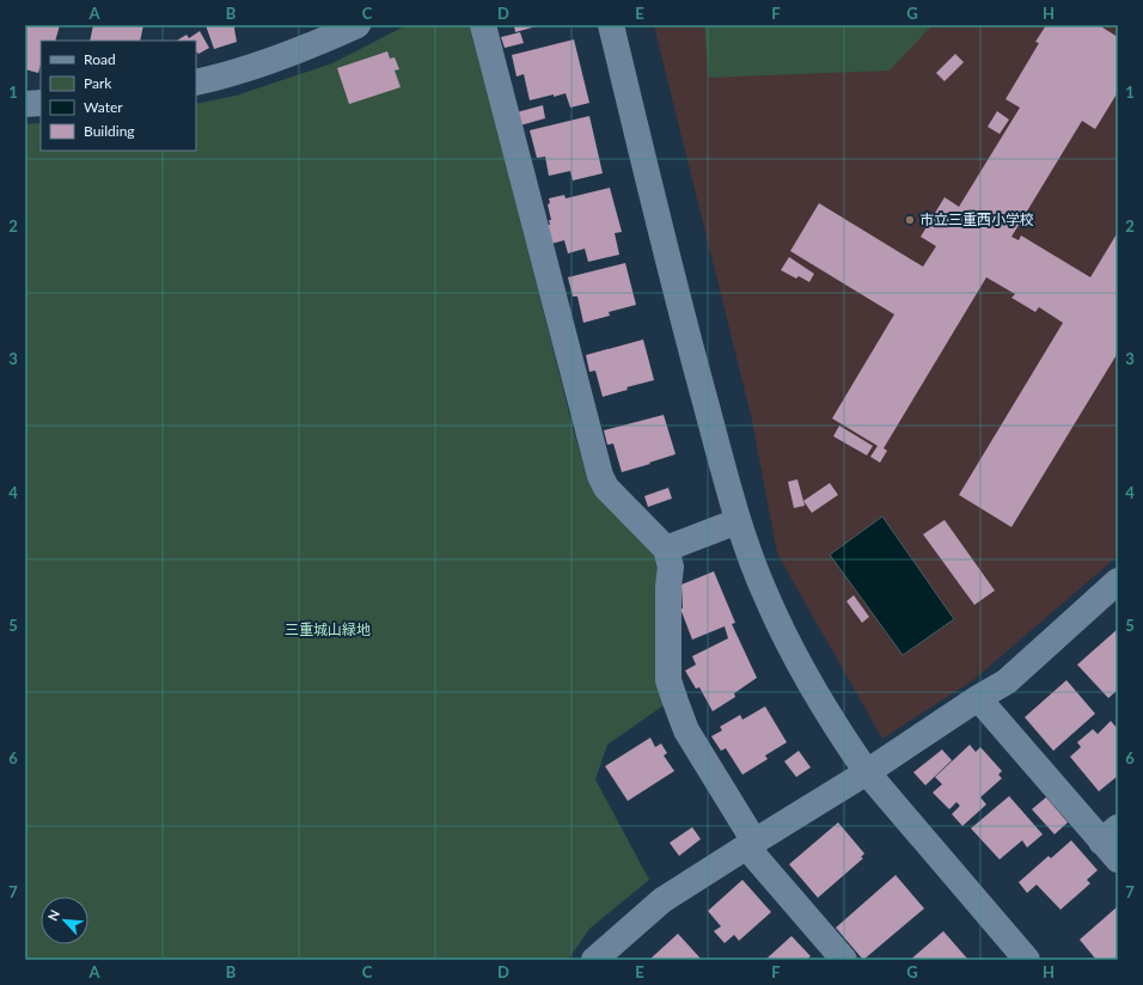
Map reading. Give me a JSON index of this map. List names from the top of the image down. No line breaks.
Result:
{"parks":["三重城山緑地"],"places":["市立三重西小学校"],"legend":["Road","Park","Water","Building"],"north":"top left","grid":{"columns":["A","B","C","D","E","F","G","H"],"rows":["1","2","3","4","5","6","7"]}}
